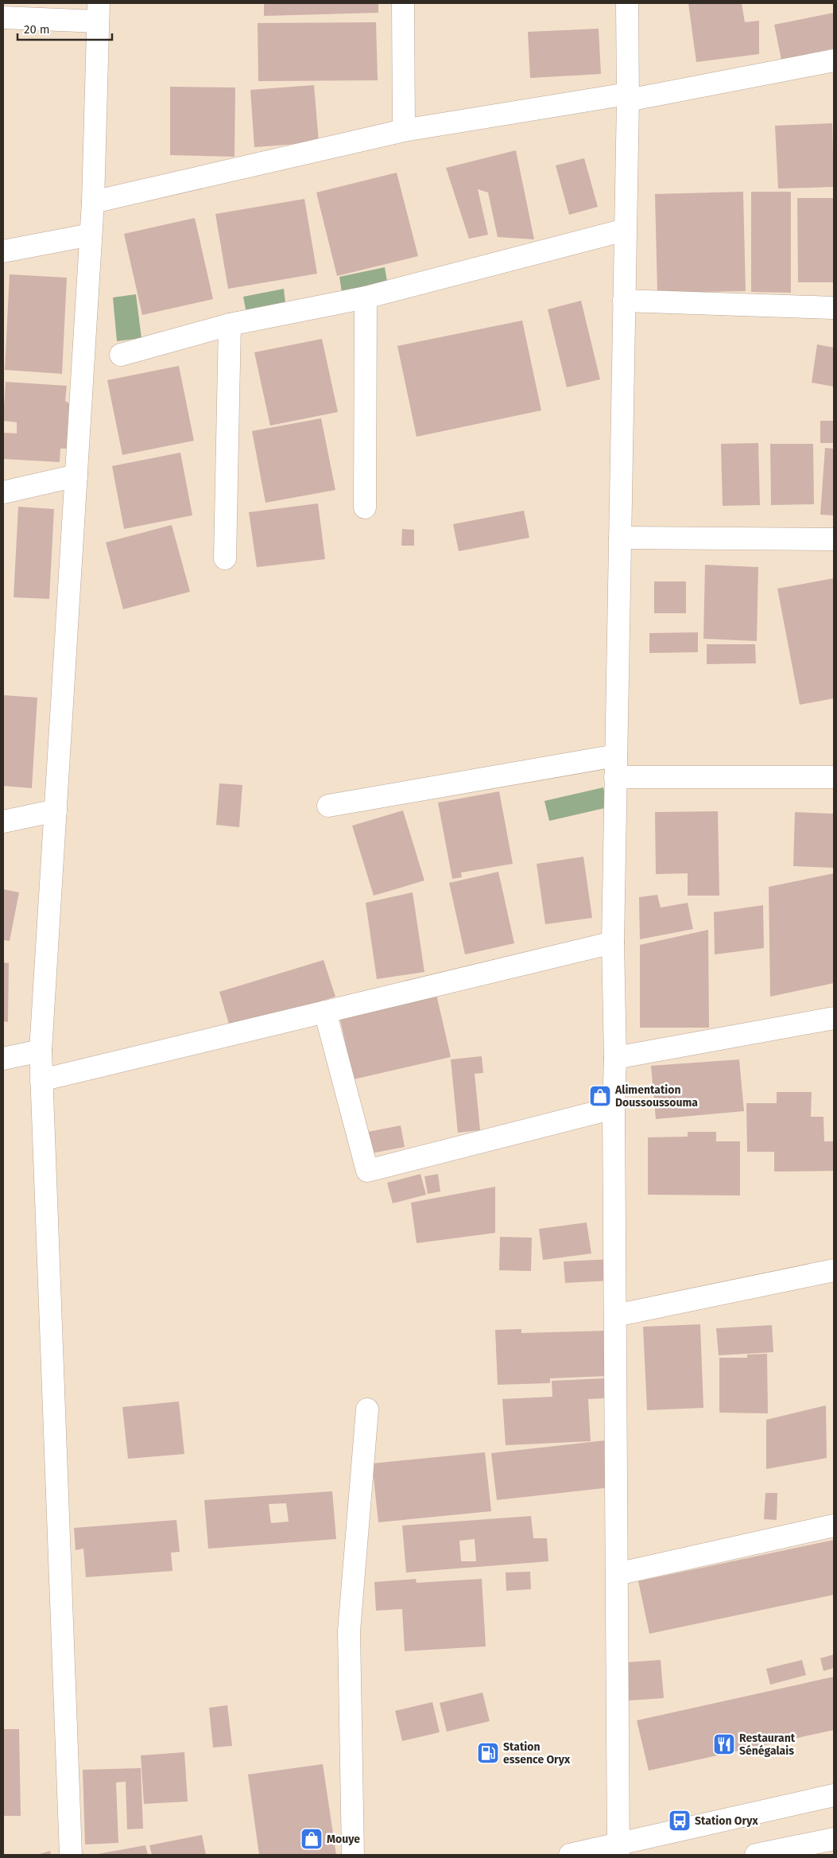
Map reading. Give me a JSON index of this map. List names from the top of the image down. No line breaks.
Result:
{"places":{"shop":["Alimentation Doussoussouma","Mouye"],"restaurant":["Restaurant Sénégalais"],"fuel station":["Station essence Oryx"],"bus stop":["Station Oryx"]},"scale_bar":"20 m"}
